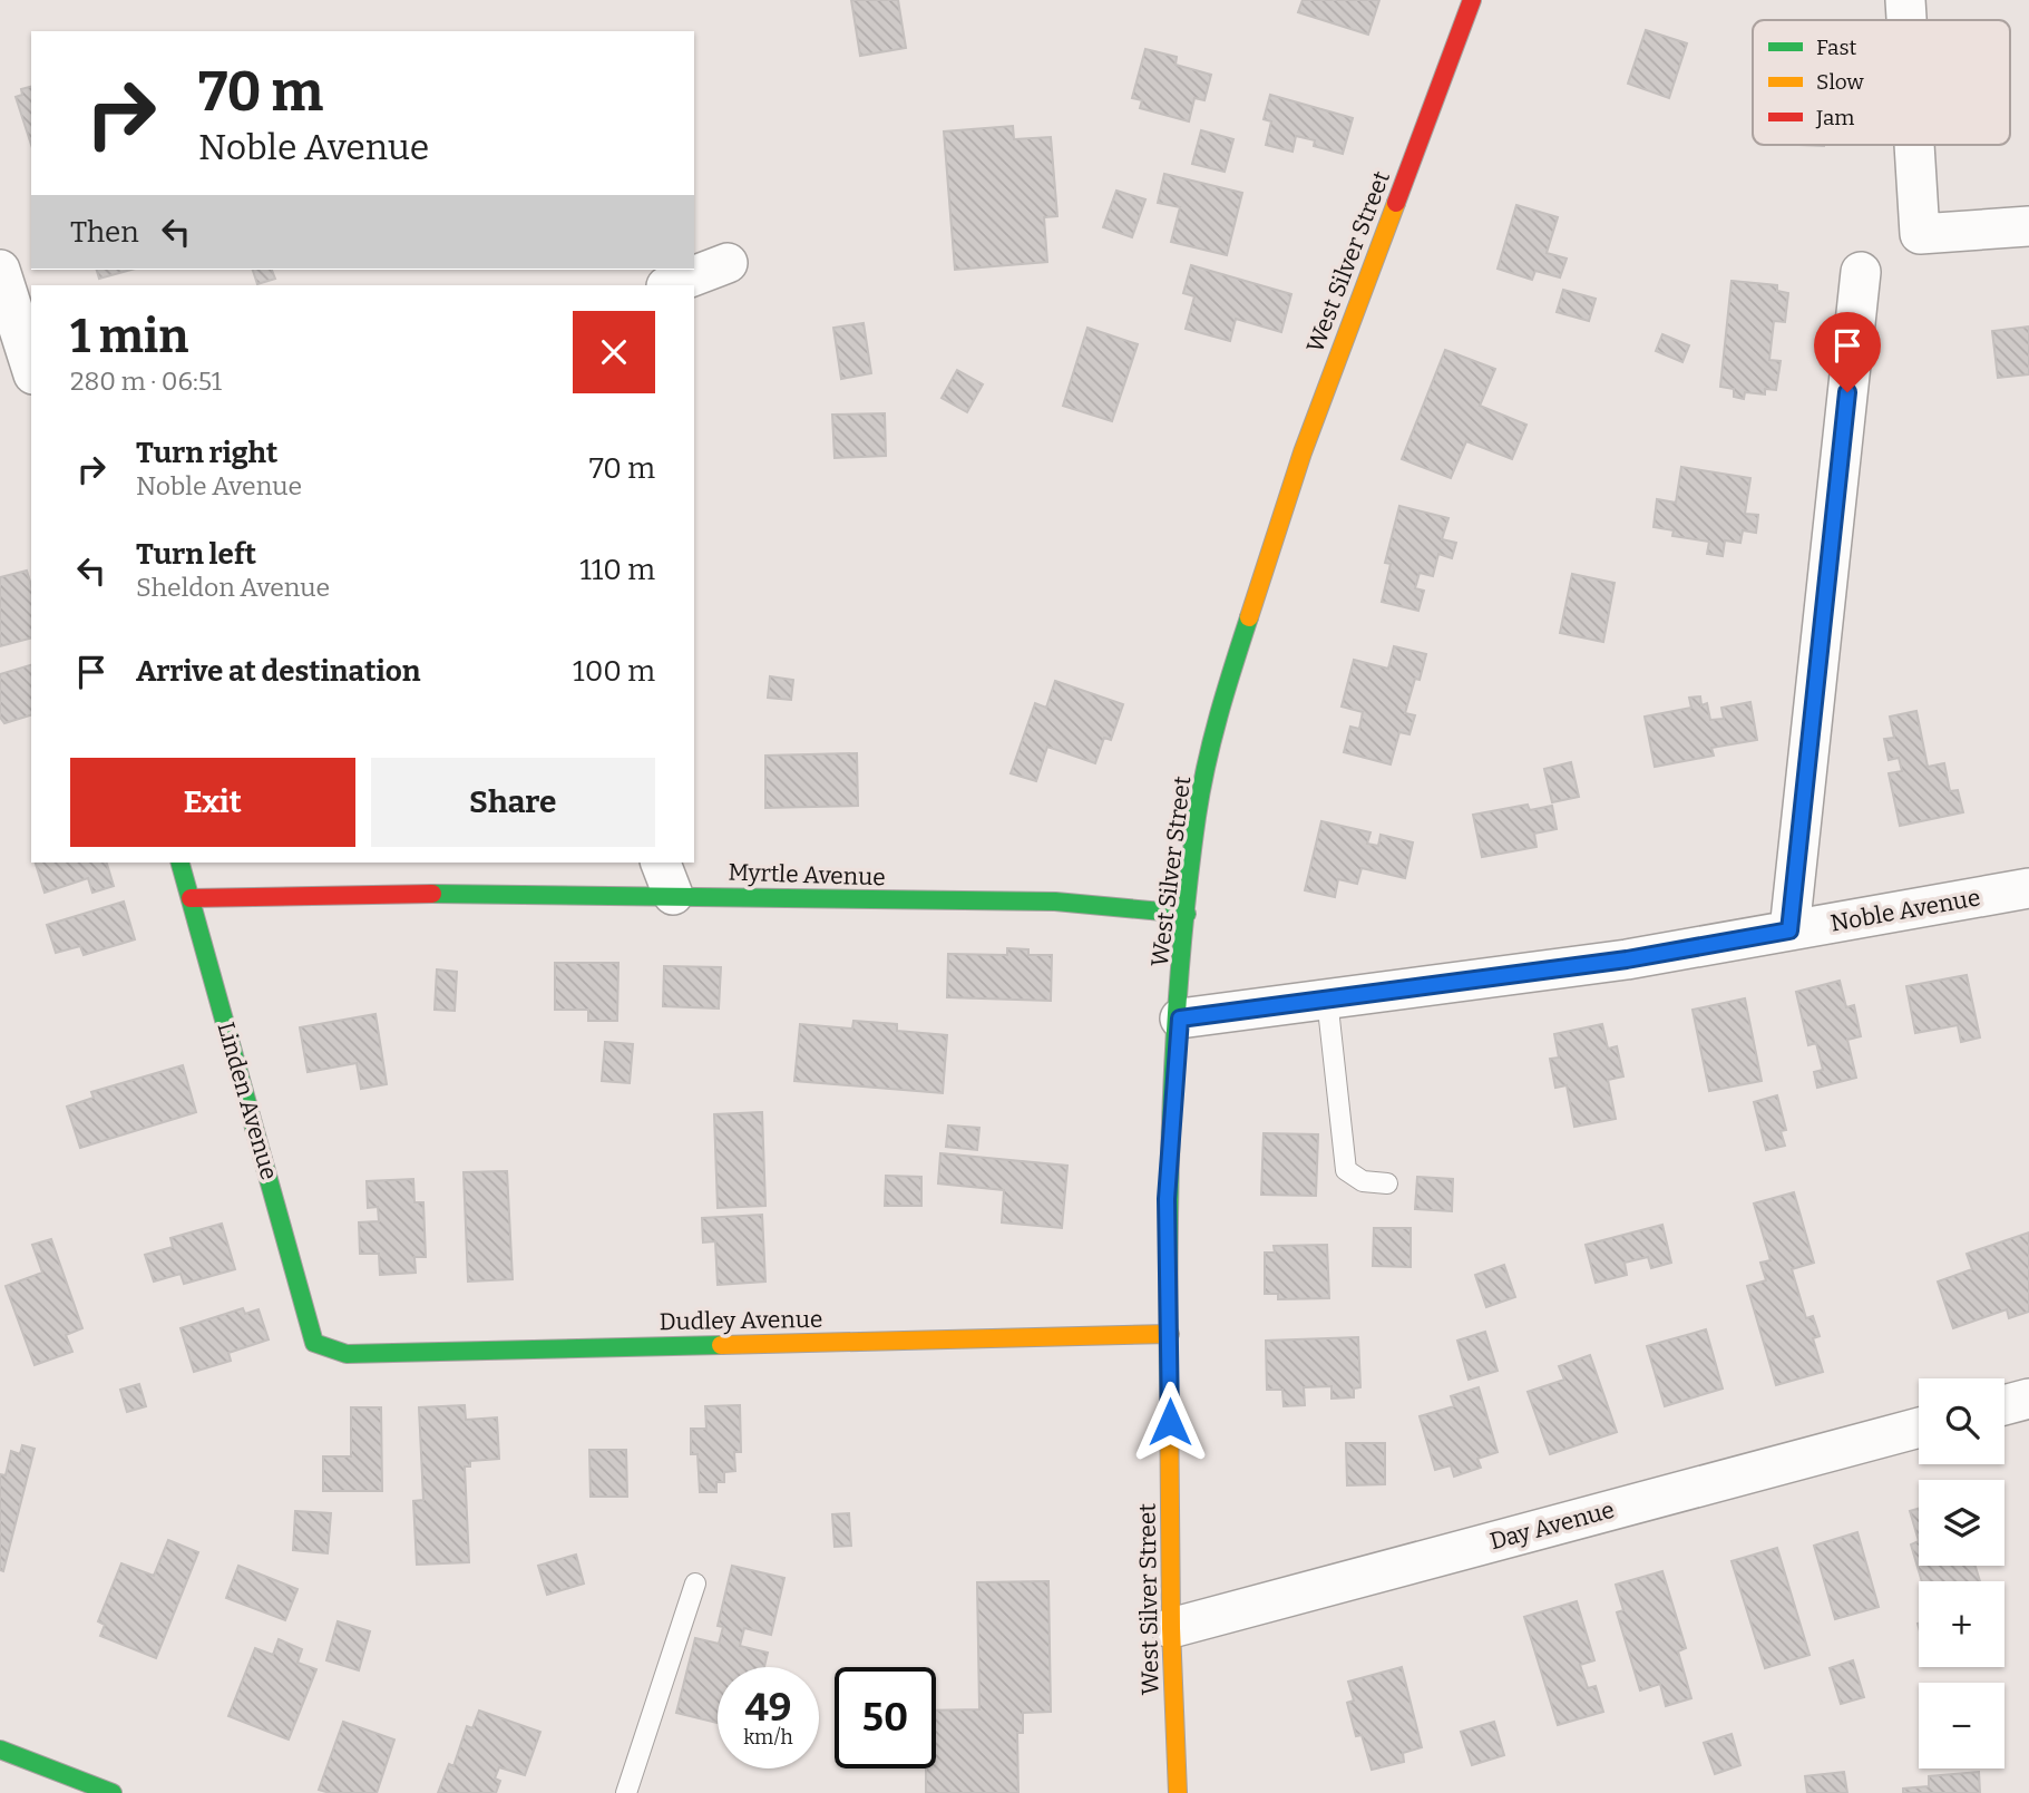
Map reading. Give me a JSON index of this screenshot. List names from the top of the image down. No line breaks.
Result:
{"streets":{"main road":["West Silver Street","Myrtle Avenue","Linden Avenue","Dudley Avenue"],"street":["Noble Avenue","Day Avenue"]},"crossings":[["West Silver Street","Myrtle Avenue"],["West Silver Street","Noble Avenue"],["West Silver Street","Dudley Avenue"],["West Silver Street","Day Avenue"],["Myrtle Avenue","Linden Avenue"],["Linden Avenue","Dudley Avenue"]],"legend":["Fast","Slow","Jam"],"page":{"turn":["70 m","Noble Avenue"],"then":"Then","heading":["1 min","280 m · 06:51"],"list":[{"name":"Turn right","note":"Noble Avenue","value":"70 m"},{"name":"Turn left","note":"Sheldon Avenue","value":"110 m"},{"name":"Arrive at destination","value":"100 m"}],"buttons":["Exit","Share"],"map_buttons":["+","−"],"speed":"49 km/h","limit":"50"}}
